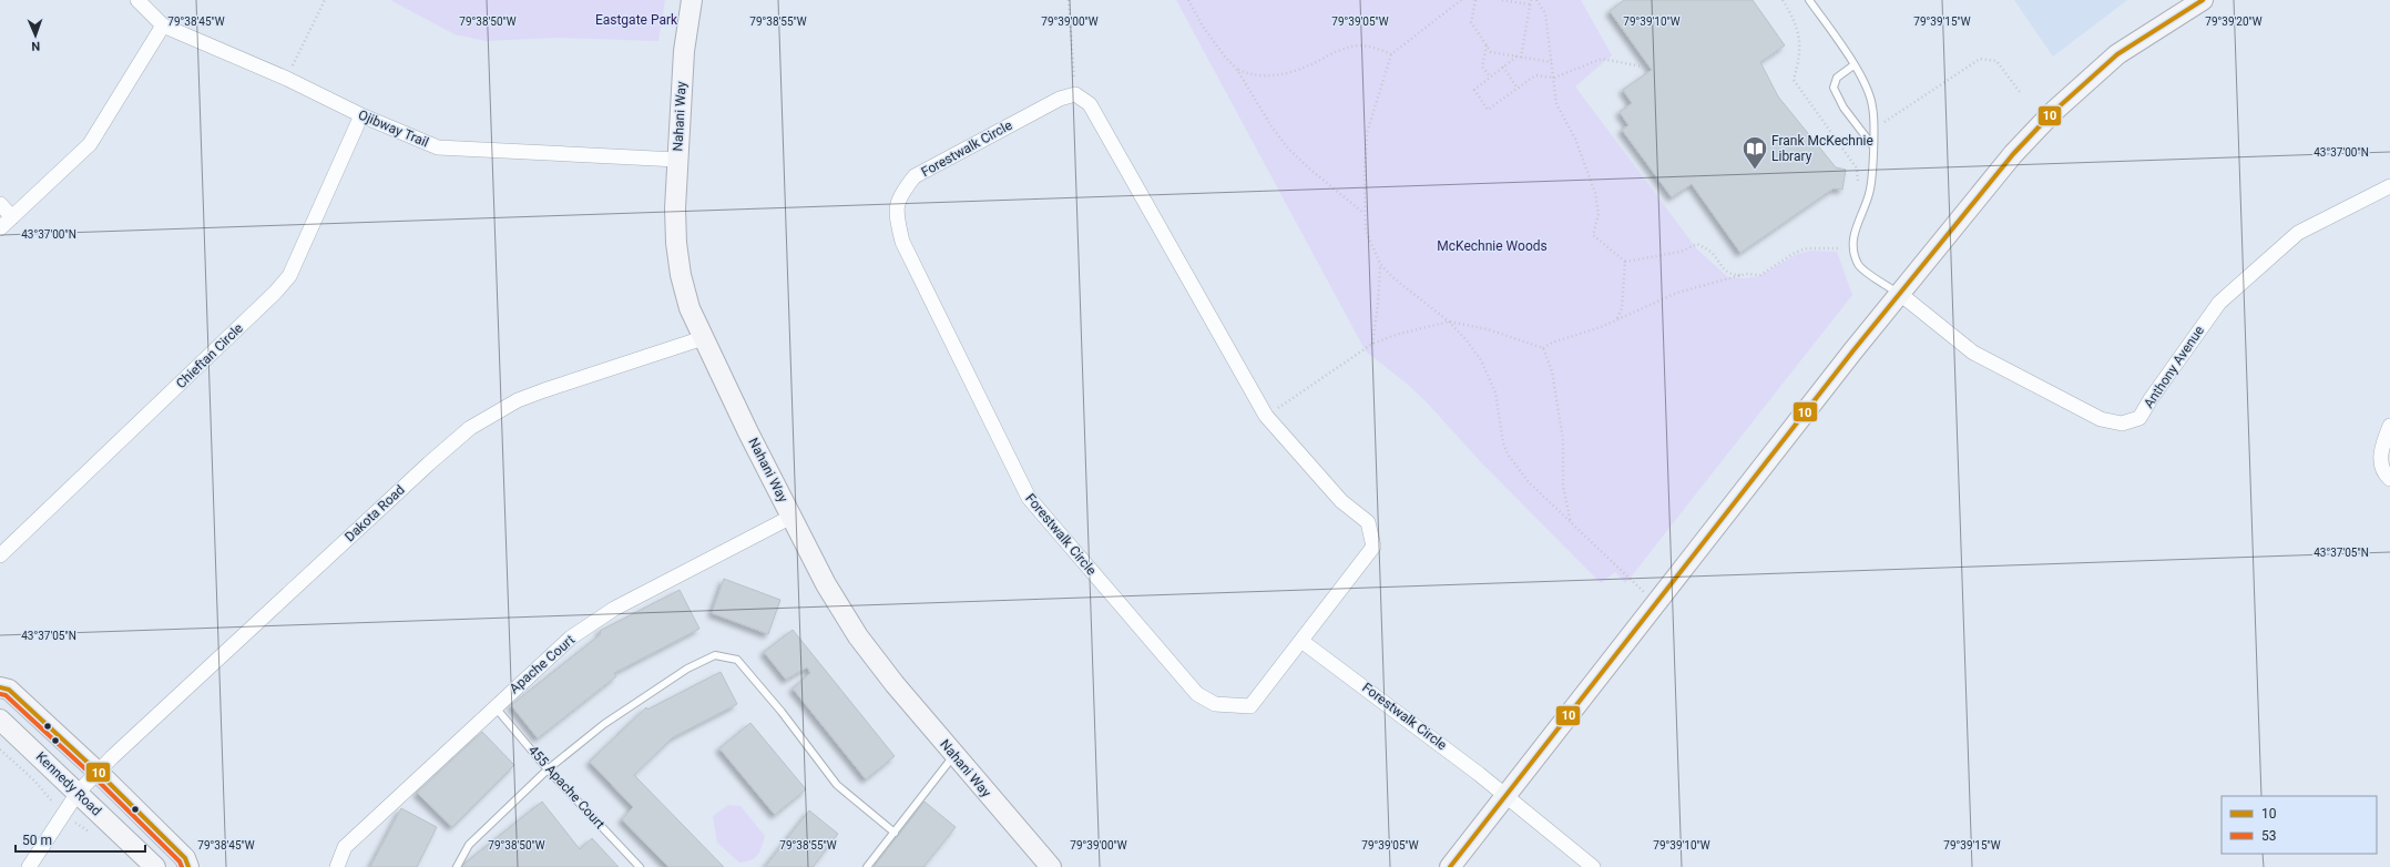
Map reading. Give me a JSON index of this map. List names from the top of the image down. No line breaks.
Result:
{"streets":{"street":["Nahani Way","Ojibway Trail","Forestwalk Circle","Chieftan Circle","Anthony Avenue","Dakota Road","Apache Court","Kennedy Road"],"lane":["455 Apache Court"]},"crossings":[["Nahani Way","Ojibway Trail"],["Nahani Way","Dakota Road"],["Nahani Way","Apache Court"],["Ojibway Trail","Chieftan Circle"],["Dakota Road","Kennedy Road"],["Apache Court","455 Apache Court"]],"parks":["Eastgate Park","McKechnie Woods"],"places":{"library":["Frank McKechnie Library"]},"lines":["transit line 10","transit line 53"],"legend":["10","53"],"scale_bar":"50 m","north":"bottom","coordinates":["79°38'45\"W","79°38'50\"W","79°38'55\"W","79°39'00\"W","79°39'05\"W","79°39'10\"W","79°39'15\"W","79°39'20\"W","43°37'00\"N","43°37'05\"N"]}
